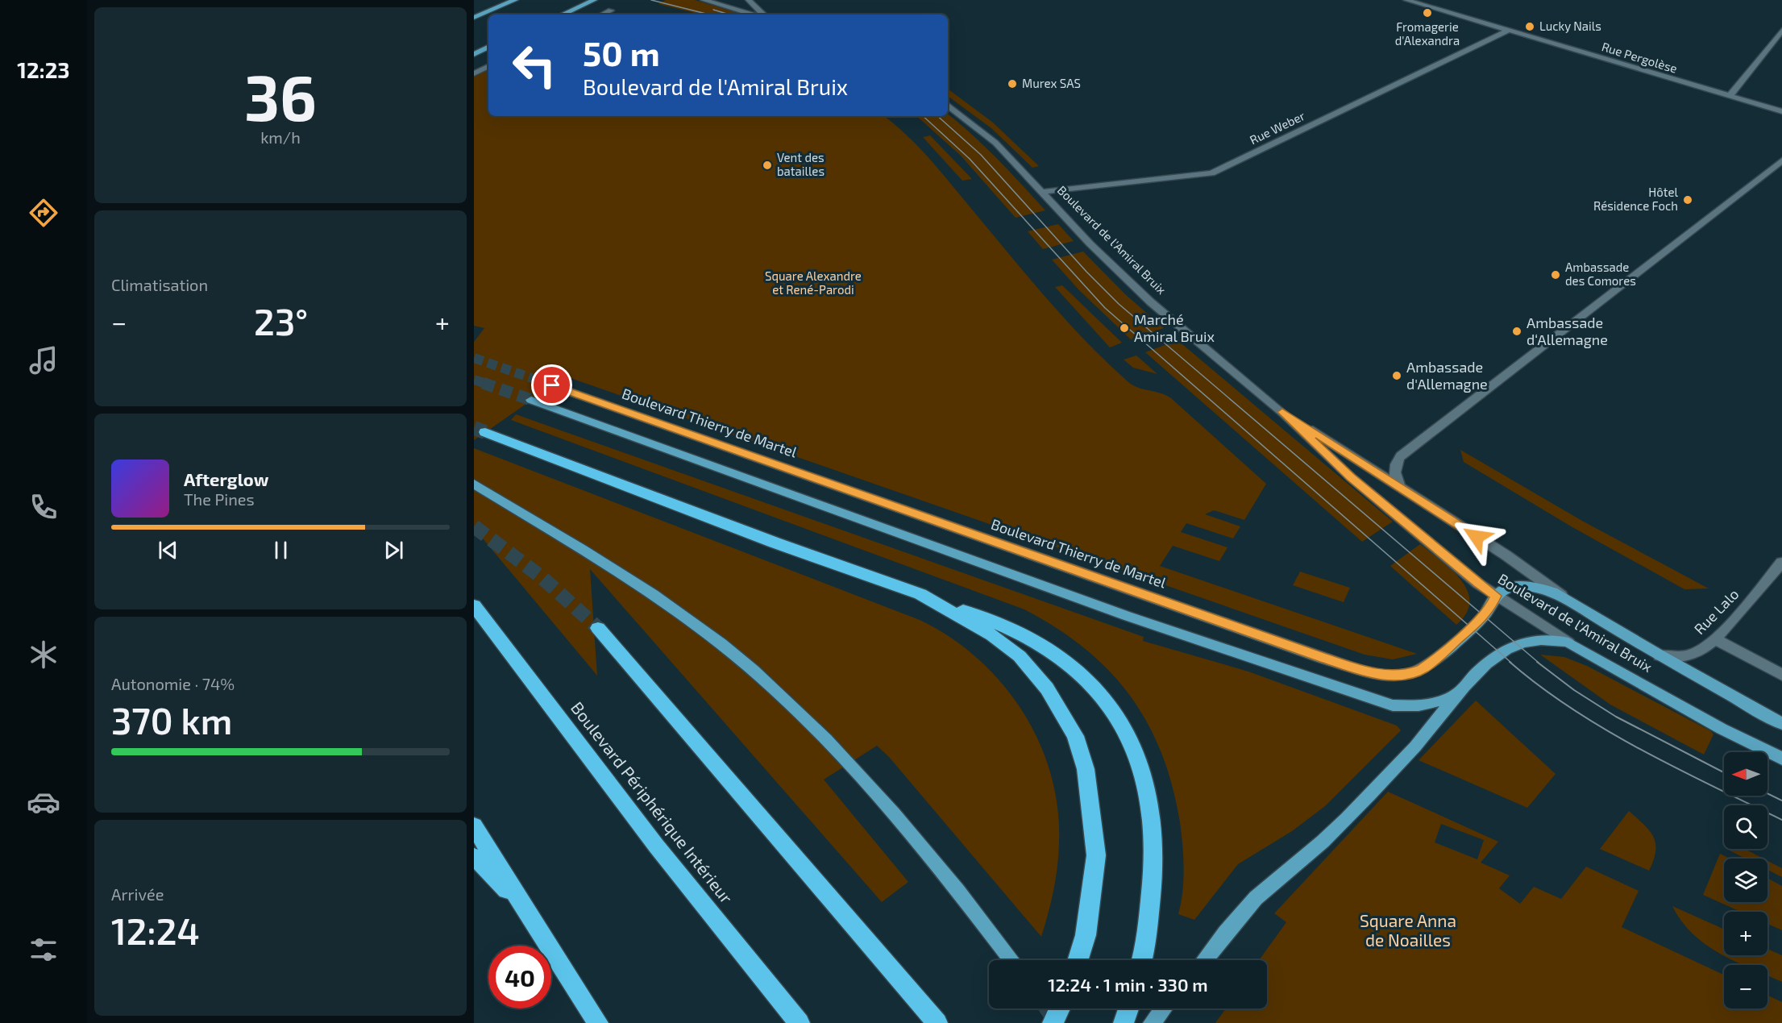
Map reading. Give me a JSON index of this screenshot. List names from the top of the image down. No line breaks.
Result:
{"streets":{"highway":["Boulevard Périphérique Intérieur"],"main road":["Boulevard de l'Amiral Bruix","Boulevard Thierry de Martel"],"street":["Rue Pergolèse","Rue Weber","Rue Lalo"]},"crossings":[["Rue Pergolèse","Rue Weber"],["Rue Weber","Boulevard de l'Amiral Bruix"],["Boulevard de l'Amiral Bruix","Boulevard Thierry de Martel"],["Boulevard de l'Amiral Bruix","Rue Lalo"]],"parks":["Square Alexandre et René-Parodi","Square Anna de Noailles"],"places":["Fromagerie d'Alexandra","Lucky Nails","Murex SAS","Vent des batailles","Hôtel Résidence Foch","Ambassade des Comores","Marché Amiral Bruix","Ambassade d‘Allemagne","Ambassade d'Allemagne"],"north":"left","page":{"tabs":"12:23","tile":[["36","km/h"],"Climatisation",["Autonomie · 74%","370 km"],["Arrivée","12:24"]],"turn":["50 m","Boulevard de l'Amiral Bruix"],"heat":["−","23°","+"],"song":["Afterglow","The Pines"],"map_buttons":["+","−"],"limit":"40","trip":"12:24 · 1 min · 330 m"}}
